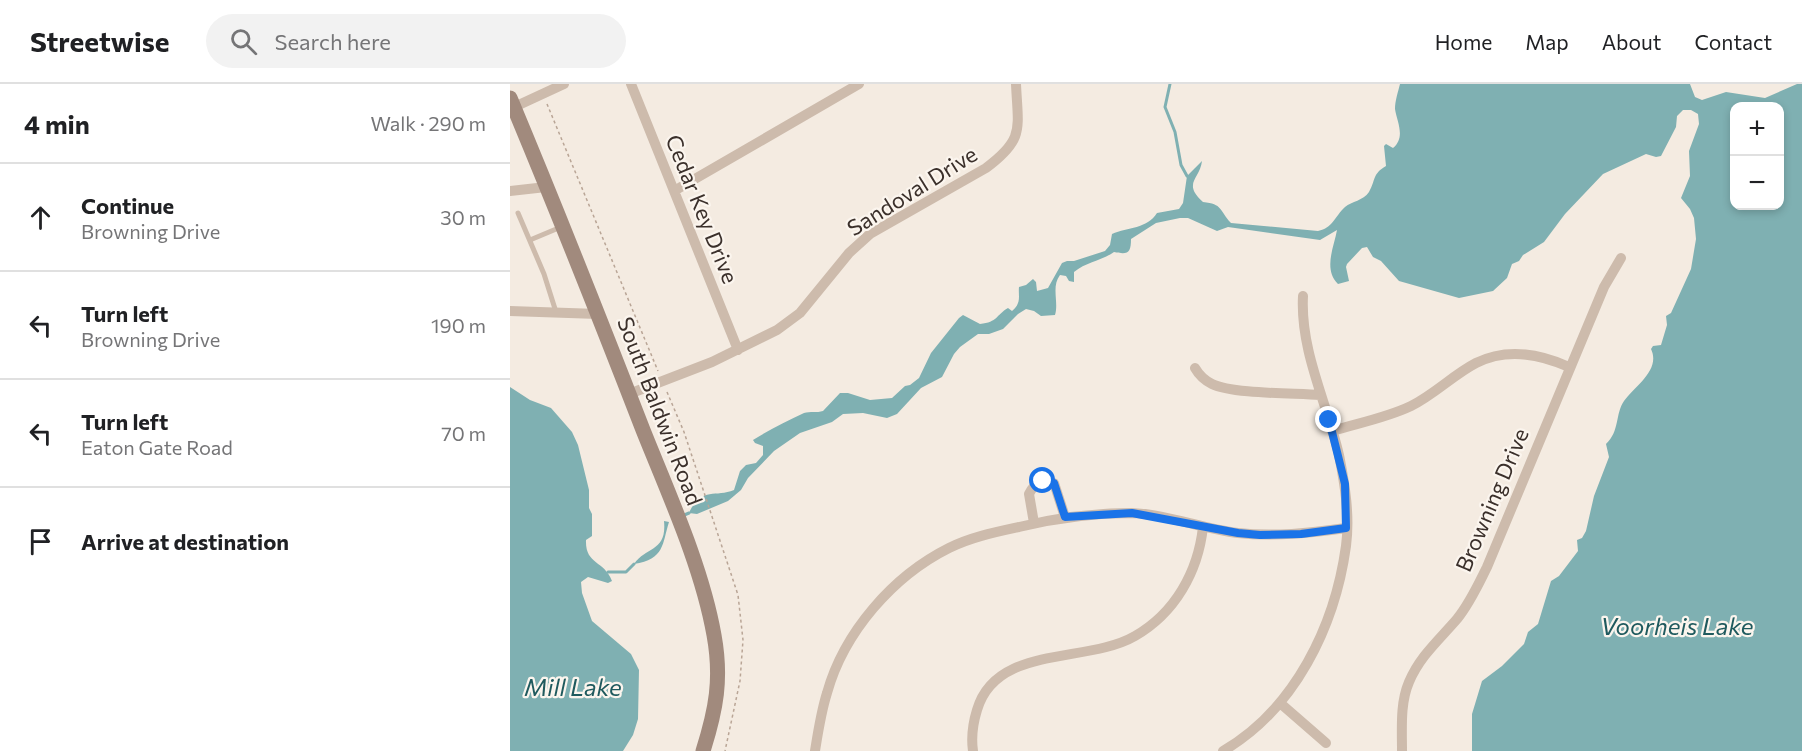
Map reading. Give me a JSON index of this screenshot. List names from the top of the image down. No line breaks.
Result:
{"streets":{"main road":["South Baldwin Road"],"street":["Sandoval Drive","Cedar Key Drive","Browning Drive"]},"crossings":[["Sandoval Drive","Cedar Key Drive"],["Sandoval Drive","South Baldwin Road"]],"water":["Voorheis Lake","Mill Lake"],"page":{"header":"Streetwise","search":"Search here","nav":["Home","Map","About","Contact"],"heading":["4 min","Walk · 290 m"],"map_buttons":["+","−"],"list":[["Continue","Browning Drive","30 m"],["Turn left","Browning Drive","190 m"],["Turn left","Eaton Gate Road","70 m"],"Arrive at destination"]}}
